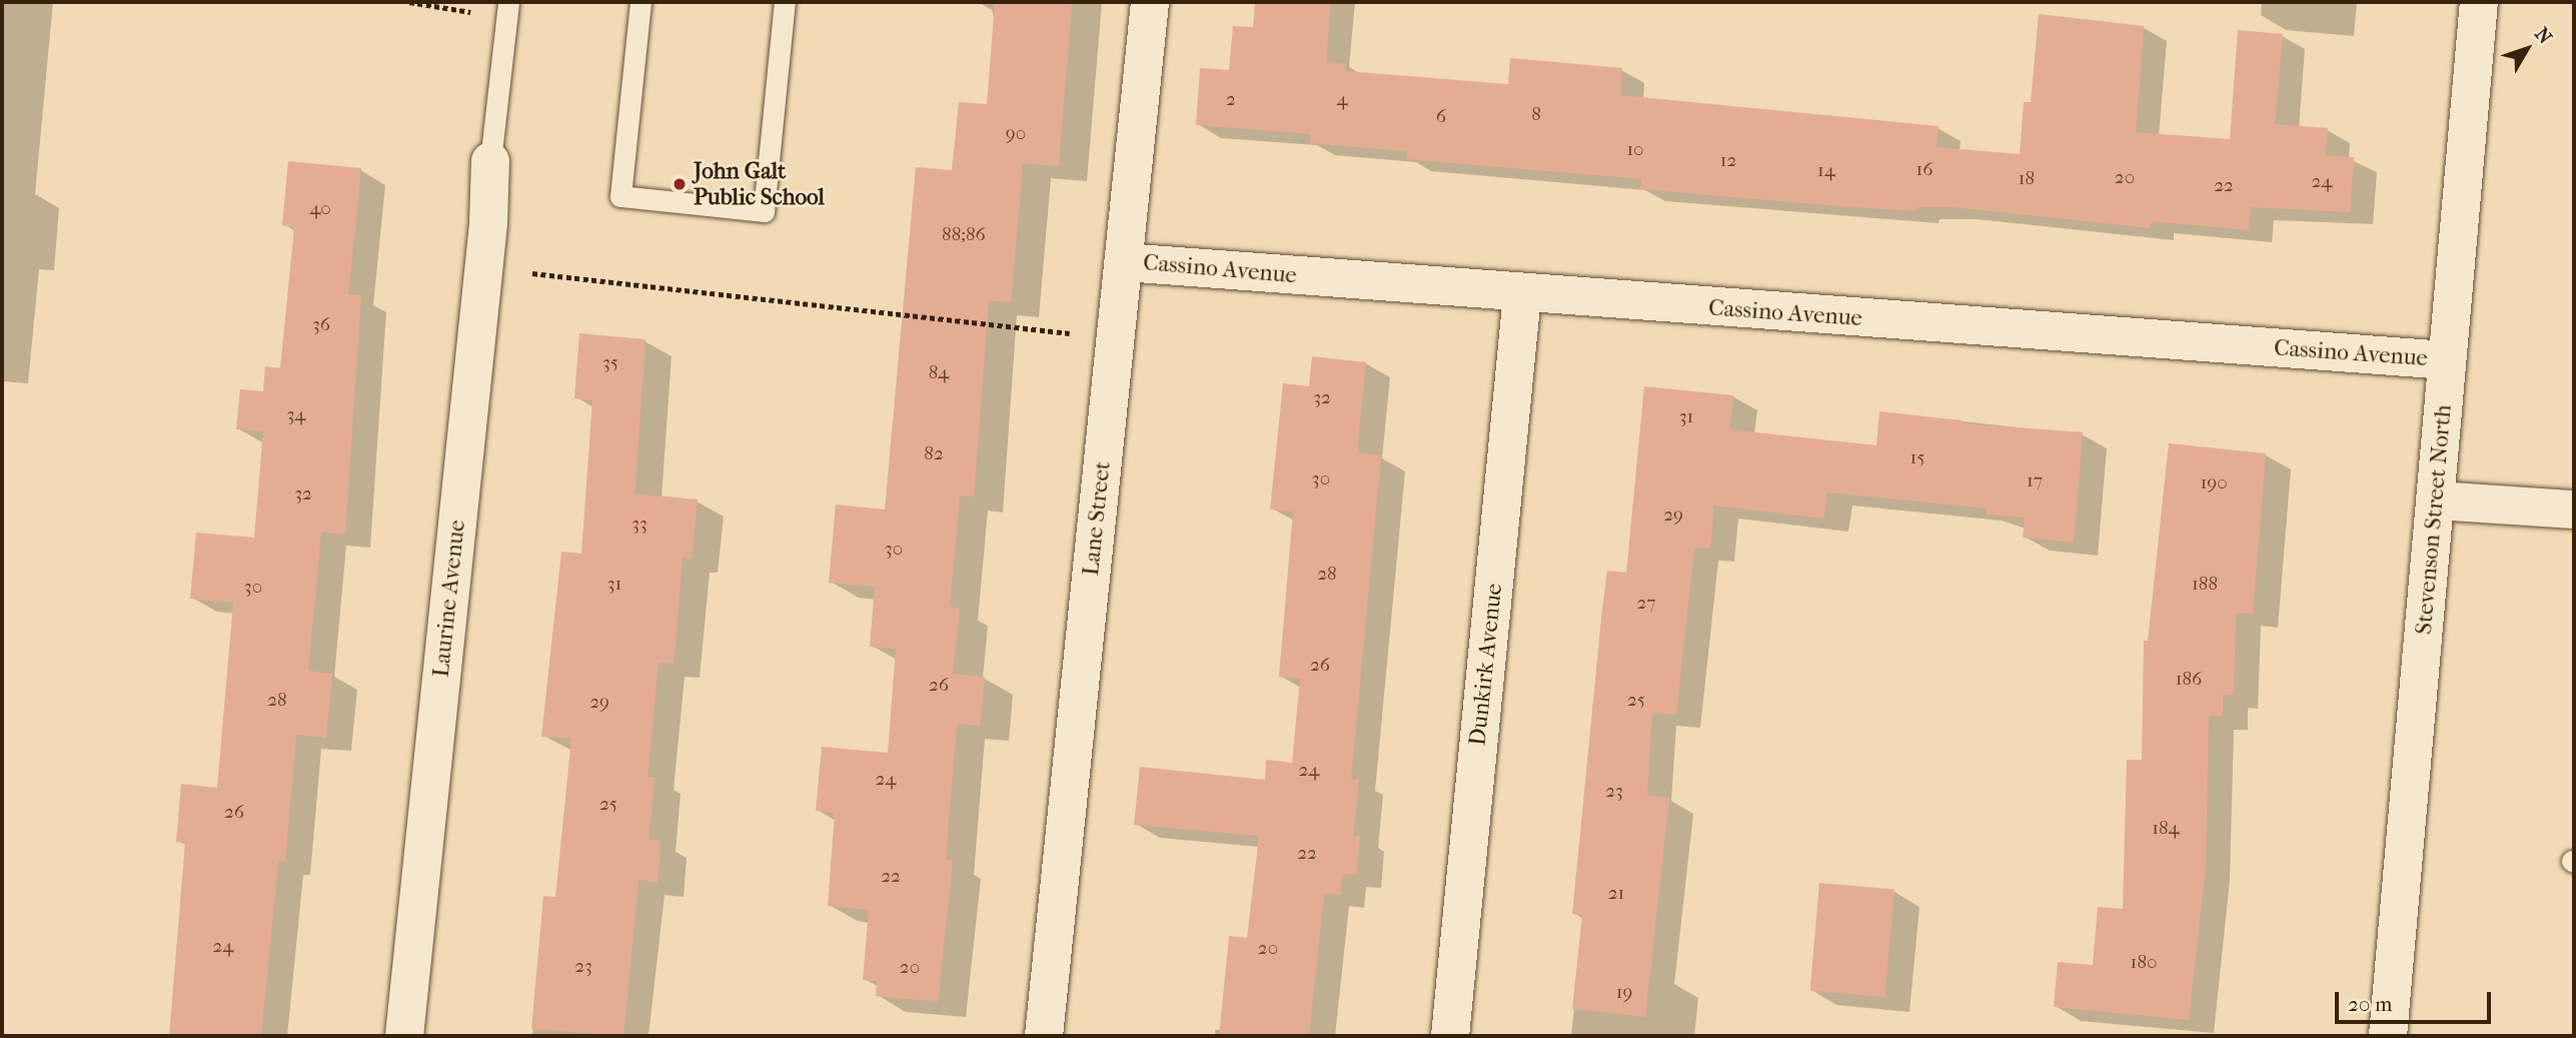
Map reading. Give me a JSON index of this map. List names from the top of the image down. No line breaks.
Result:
{"streets":{"street":["Cassino Avenue","Lane Street","Stevenson Street North","Laurine Avenue","Dunkirk Avenue"]},"crossings":[["Cassino Avenue","Lane Street"],["Cassino Avenue","Stevenson Street North"],["Cassino Avenue","Dunkirk Avenue"]],"places":["John Galt Public School"],"house_numbers":["2","4","8","6","90","10","12","16","14","20","18","24","22","40","88;86","36","35","84","32","34","31","82","15","30","17","190","32","29","33","30","28","31","188","30","27","26","186","26","28","25","29","24","24","23","25","26","184","22","22","21","24","20","180","23","20","19"],"scale_bar":"20 m","north":"top right"}
